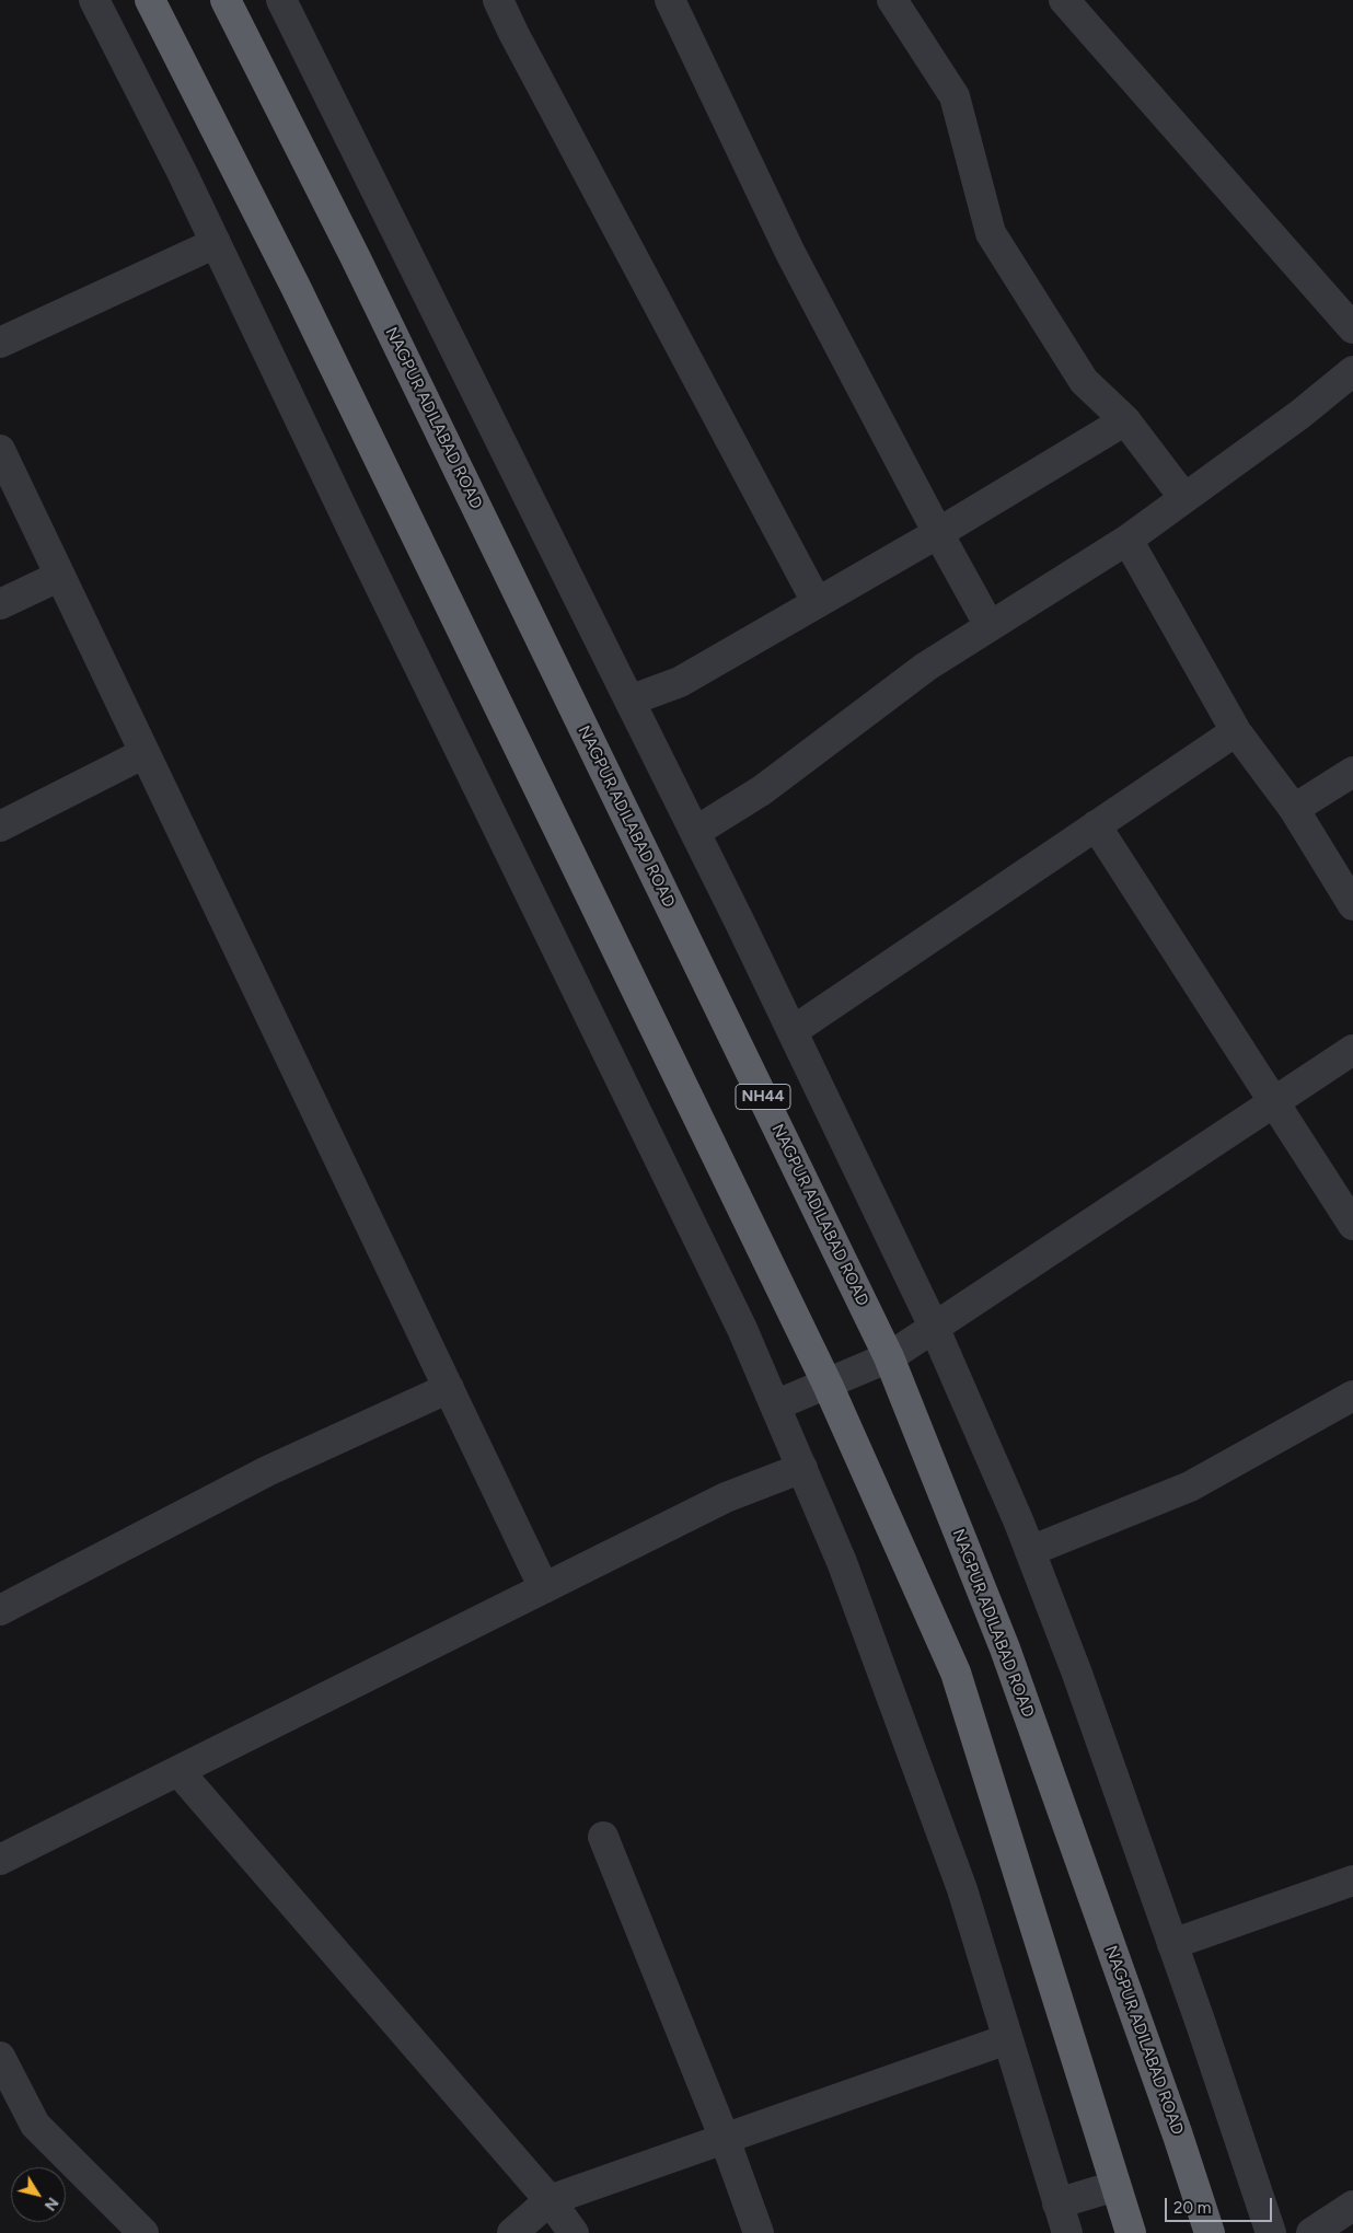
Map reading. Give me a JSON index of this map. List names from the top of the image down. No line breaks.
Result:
{"streets":{"highway":["NAGPUR ADILABAD ROAD","NH44"]},"scale_bar":"20 m","north":"bottom right"}
